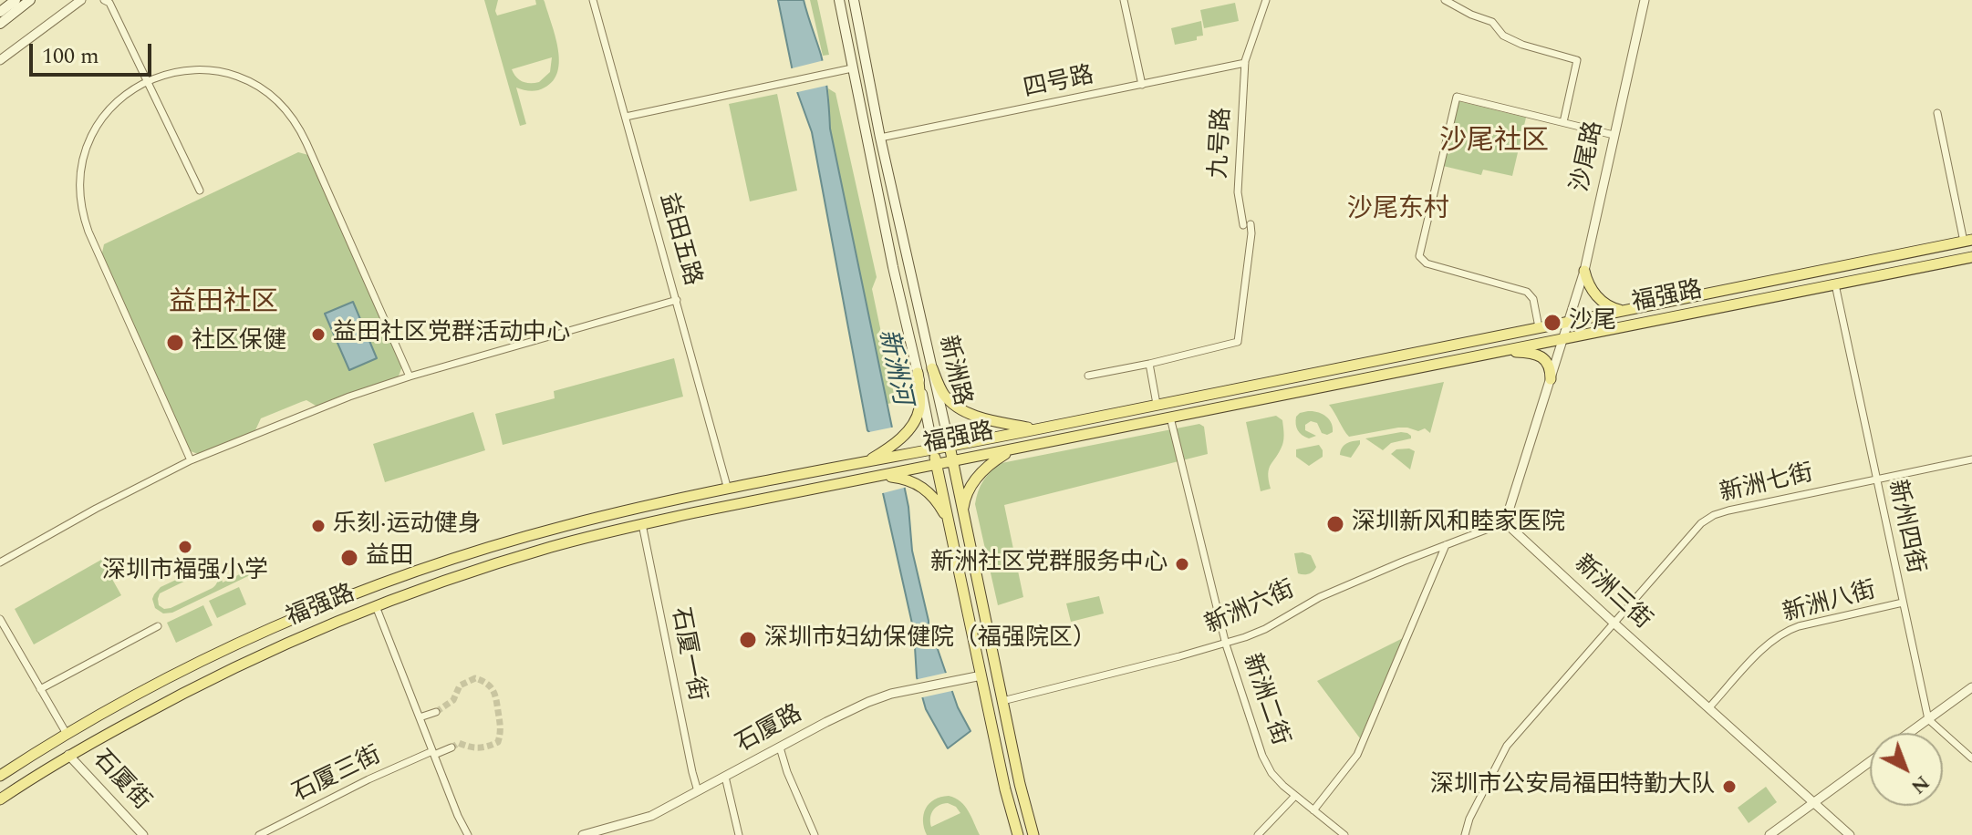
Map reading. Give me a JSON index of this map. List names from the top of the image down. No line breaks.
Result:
{"streets":{"main road":["福强路","新洲路"],"street":["四号路","九号路","沙尾路","益田五路","新洲七街","新州四街","新洲三街","新洲八街","新洲六街","石厦一街","新洲二街","石厦路","石厦三街","石厦街"]},"crossings":[["四号路","九号路"],["四号路","新洲路"],["沙尾路","福强路"],["益田五路","福强路"],["福强路","新洲路"],["福强路","新州四街"],["福强路","石厦一街"],["福强路","新洲二街"],["福强路","石厦街"],["新洲路","新洲六街"],["新洲路","石厦路"],["新洲七街","新州四街"],["新洲七街","新洲三街"],["新州四街","新洲八街"],["新洲三街","新洲八街"],["新洲三街","新洲六街"],["新洲六街","新洲二街"],["石厦一街","石厦路"]],"districts":["沙尾社区","沙尾东村","益田社区"],"water":["新洲河"],"places":["沙尾","益田社区党群活动中心","社区保健","深圳新风和睦家医院","乐刻·运动健身","深圳市福强小学","益田","新洲社区党群服务中心","深圳市妇幼保健院（福强院区）","深圳市公安局福田特勤大队"],"scale_bar":"100 m","north":"bottom right"}
